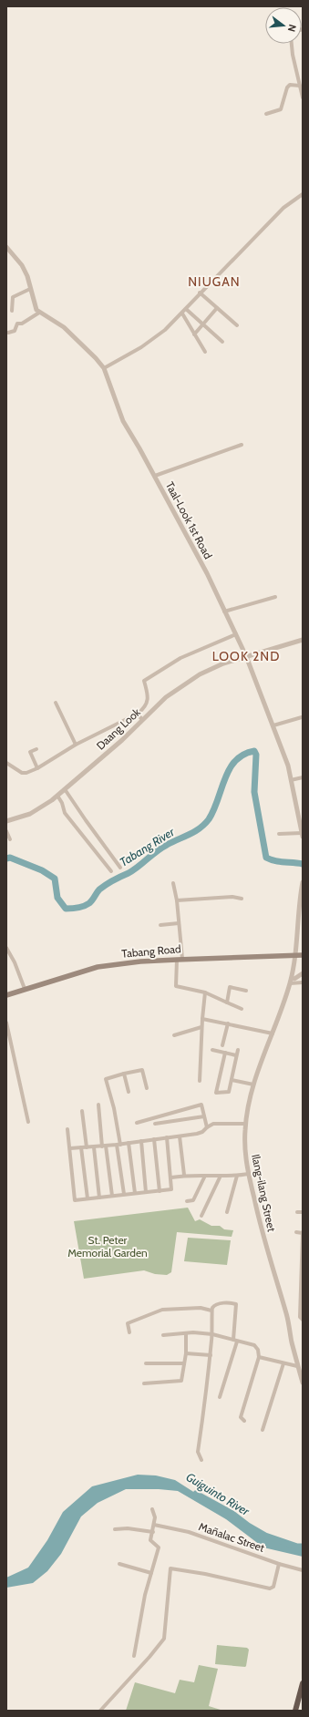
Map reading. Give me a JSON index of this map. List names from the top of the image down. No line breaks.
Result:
{"streets":{"main road":["Tabang Road"],"street":["Taal-Look 1st Road","Daang Look","Ilang-ilang Street","Mañalac Street"]},"crossings":[["Taal-Look 1st Road","Daang Look"]],"districts":["NIUGAN","LOOK 2ND"],"water":["Tabang River","Guiguinto River"],"parks":["St. Peter Memorial Garden"],"north":"right"}
